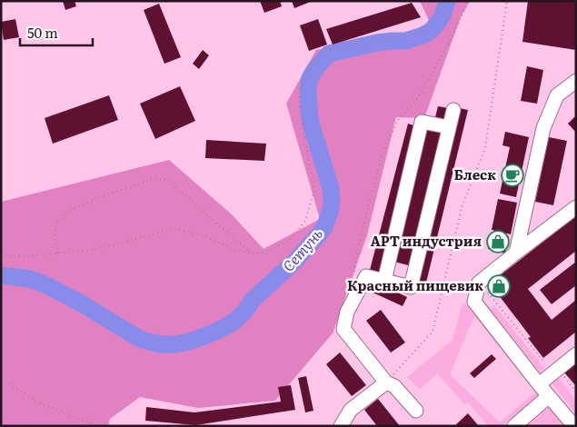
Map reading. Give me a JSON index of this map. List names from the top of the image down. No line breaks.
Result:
{"water":["Сетунь"],"places":{"cafe":["Блеск"],"shop":["АРТ индустрия","Красный пищевик"]},"scale_bar":"50 m"}
